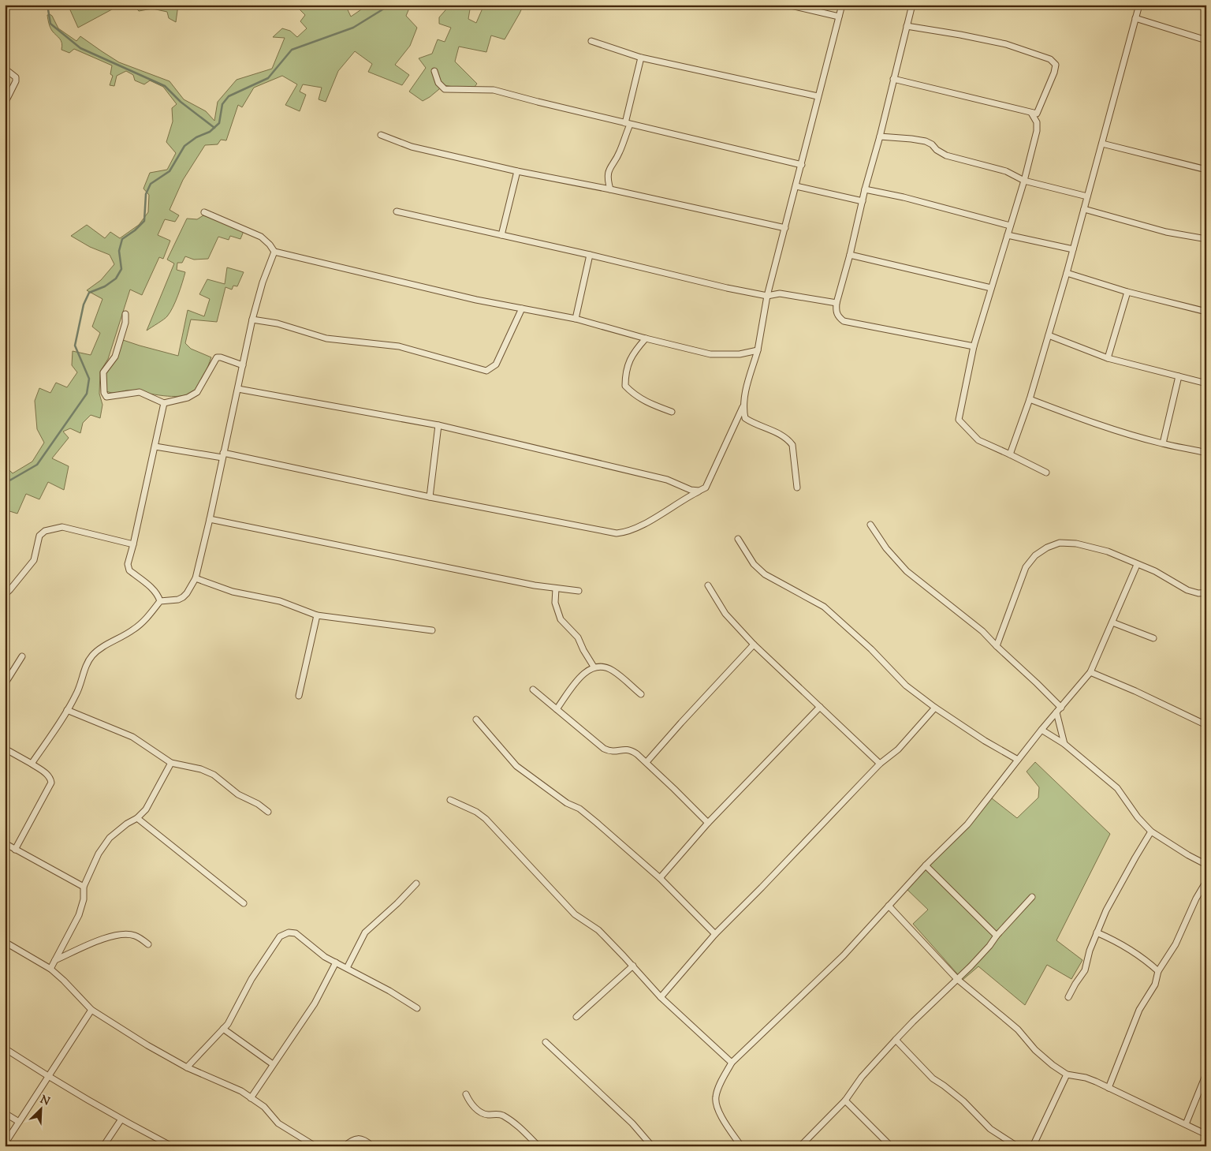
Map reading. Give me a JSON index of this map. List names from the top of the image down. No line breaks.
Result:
{"north":"top right"}
